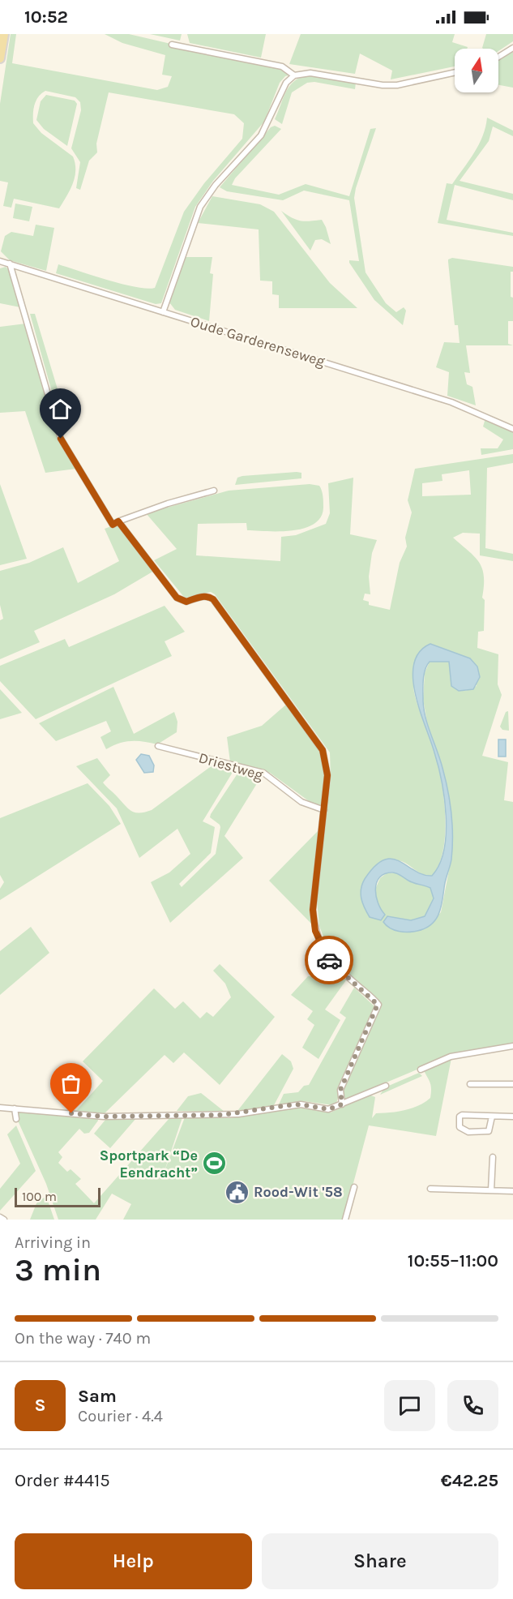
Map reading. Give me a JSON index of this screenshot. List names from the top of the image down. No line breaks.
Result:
{"streets":{"street":["Oude Garderenseweg","Driestweg"]},"places":{"sports":["Sportpark “De Eendracht”"],"public building":["Rood-Wit '58"]},"scale_bar":"100 m","north":"top","page":{"status":"10:52","scale":"100 m","heading":["3 min","Arriving in","10:55–11:00"],"panel":["Sam","Courier · 4.4","Order #4415","€42.25"],"bar":"On the way · 740 m","round":"S","buttons":["Help","Share"]}}
